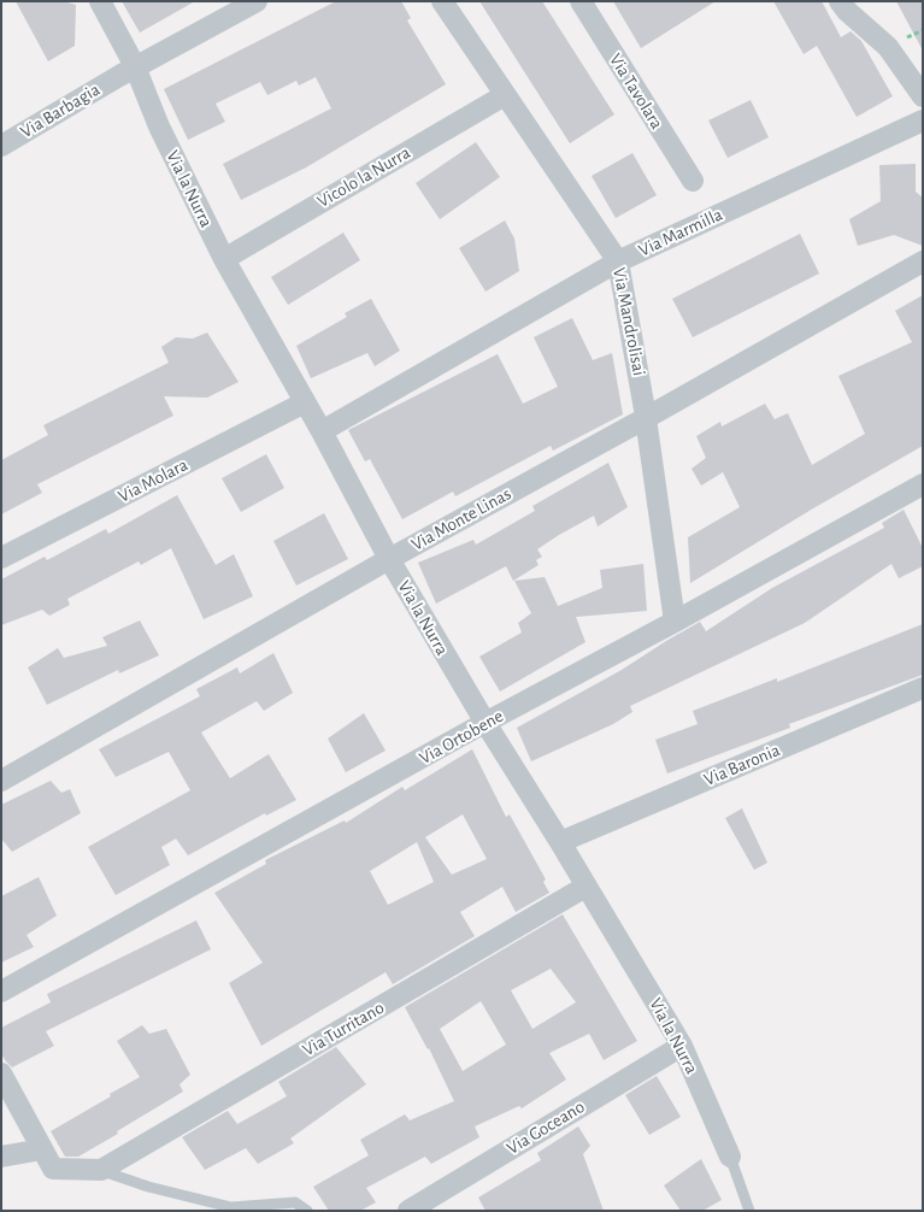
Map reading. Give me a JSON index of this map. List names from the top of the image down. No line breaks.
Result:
{"streets":{"street":["Via Tavolara","Via Barbagia","Vicolo la Nurra","Via la Nurra","Via Marmilla","Via Mandrolisai","Via Molara","Via Monte Linas","Via Ortobene","Via Baronia","Via Turritano","Via Goceano"]},"crossings":[["Via Barbagia","Via la Nurra"],["Vicolo la Nurra","Via la Nurra"],["Vicolo la Nurra","Via Mandrolisai"],["Via la Nurra","Via Marmilla"],["Via la Nurra","Via Molara"],["Via la Nurra","Via Monte Linas"],["Via la Nurra","Via Ortobene"],["Via la Nurra","Via Baronia"],["Via la Nurra","Via Turritano"],["Via la Nurra","Via Goceano"],["Via Marmilla","Via Mandrolisai"],["Via Mandrolisai","Via Monte Linas"],["Via Mandrolisai","Via Ortobene"]]}
